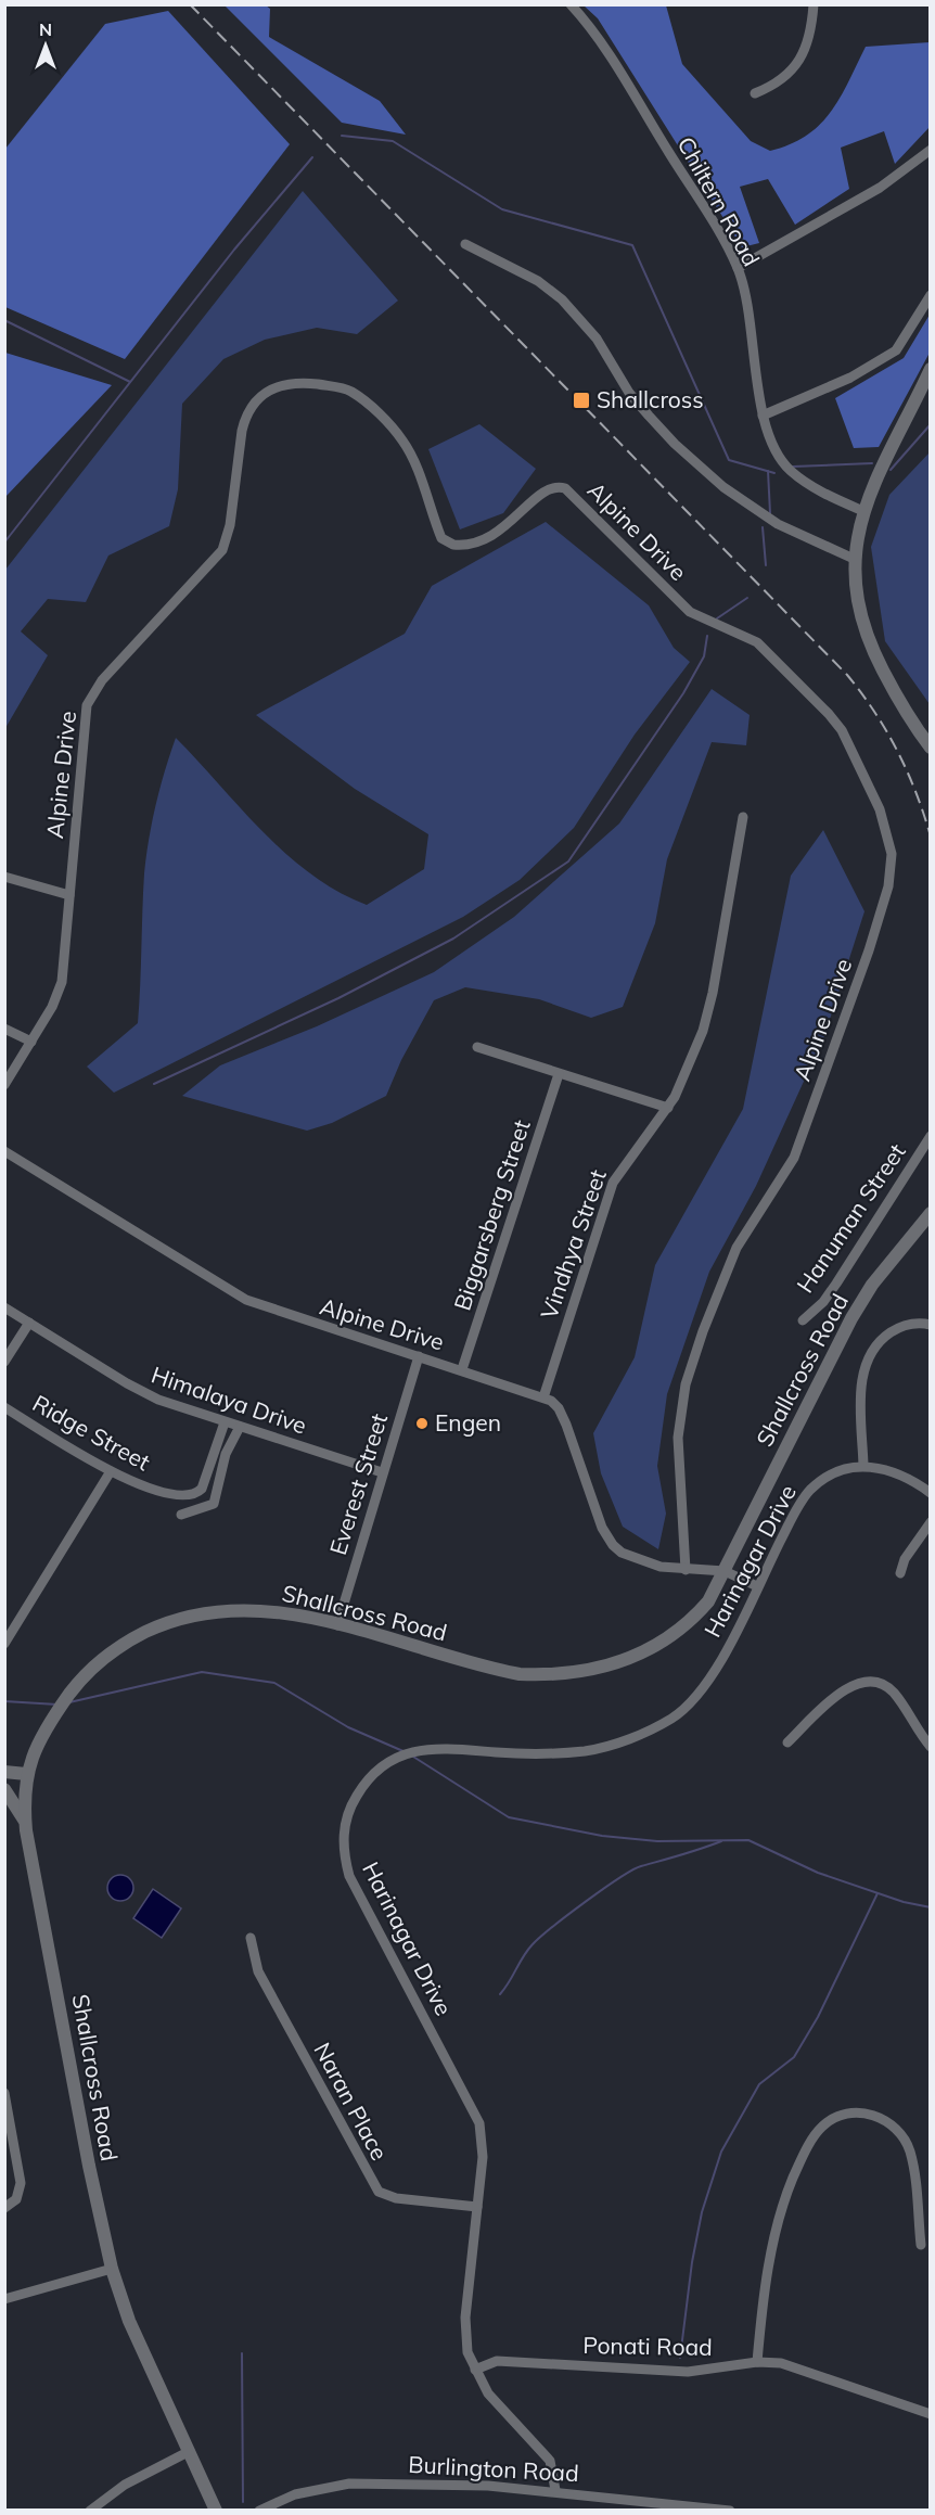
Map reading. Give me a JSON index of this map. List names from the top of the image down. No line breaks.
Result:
{"streets":{"street":["Chiltern Road","Alpine Drive","Biggarsberg Street","Hanuman Street","Vindhya Street","Shallcross Road","Himalaya Drive","Ridge Street","Everest Street","Harinagar Drive","Naran Place","Ponati Road","Burlington Road"]},"crossings":[["Alpine Drive","Biggarsberg Street"],["Alpine Drive","Vindhya Street"],["Alpine Drive","Everest Street"],["Shallcross Road","Everest Street"],["Himalaya Drive","Ridge Street"],["Himalaya Drive","Everest Street"],["Harinagar Drive","Naran Place"],["Harinagar Drive","Ponati Road"],["Harinagar Drive","Burlington Road"]],"places":{"transit":["Shallcross"],"other":["Engen"]},"north":"top"}
